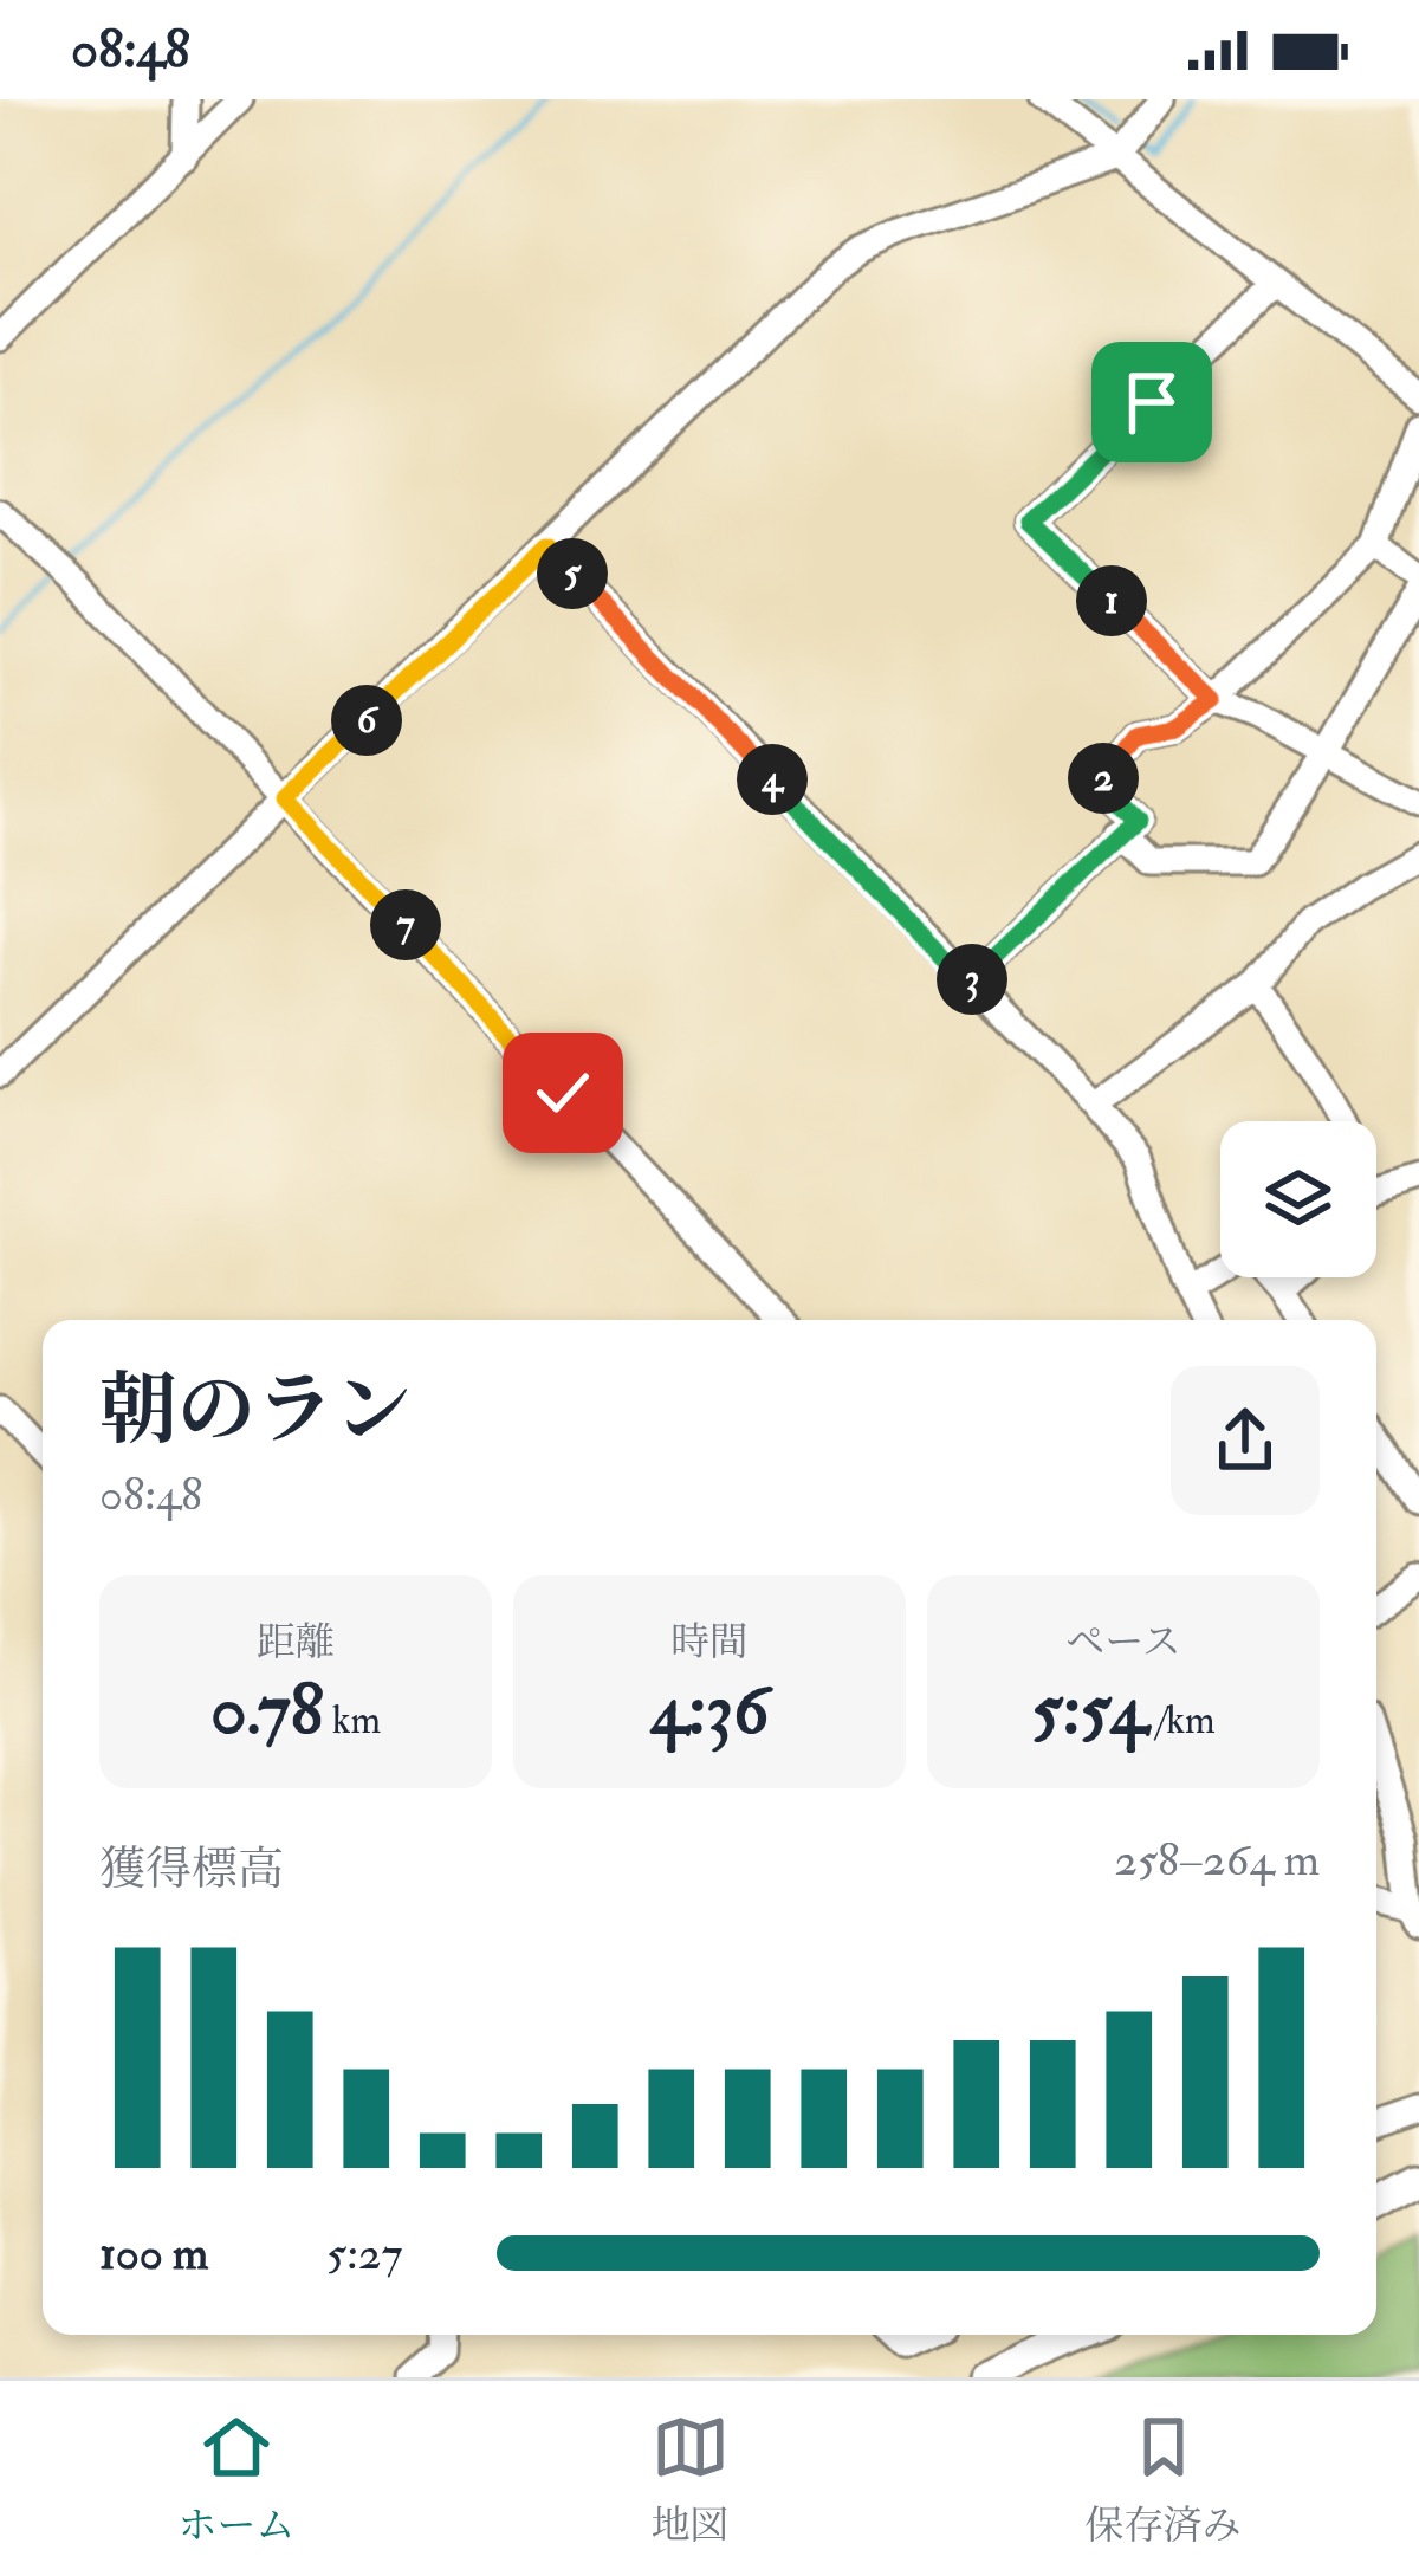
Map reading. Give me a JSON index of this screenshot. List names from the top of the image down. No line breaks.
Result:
{"page":{"status":"08:48","pins":["5","1","6","2","4","7","3"],"heading":["朝のラン","08:48"],"stats":[["距離","0.78 km"],["時間","4:36"],["ペース","5:54 /km"]],"chart":["獲得標高","258–264 m"],"list":[{"name":"100 m","note":"5:27"}],"tabs":["ホーム","地図","保存済み"]}}
